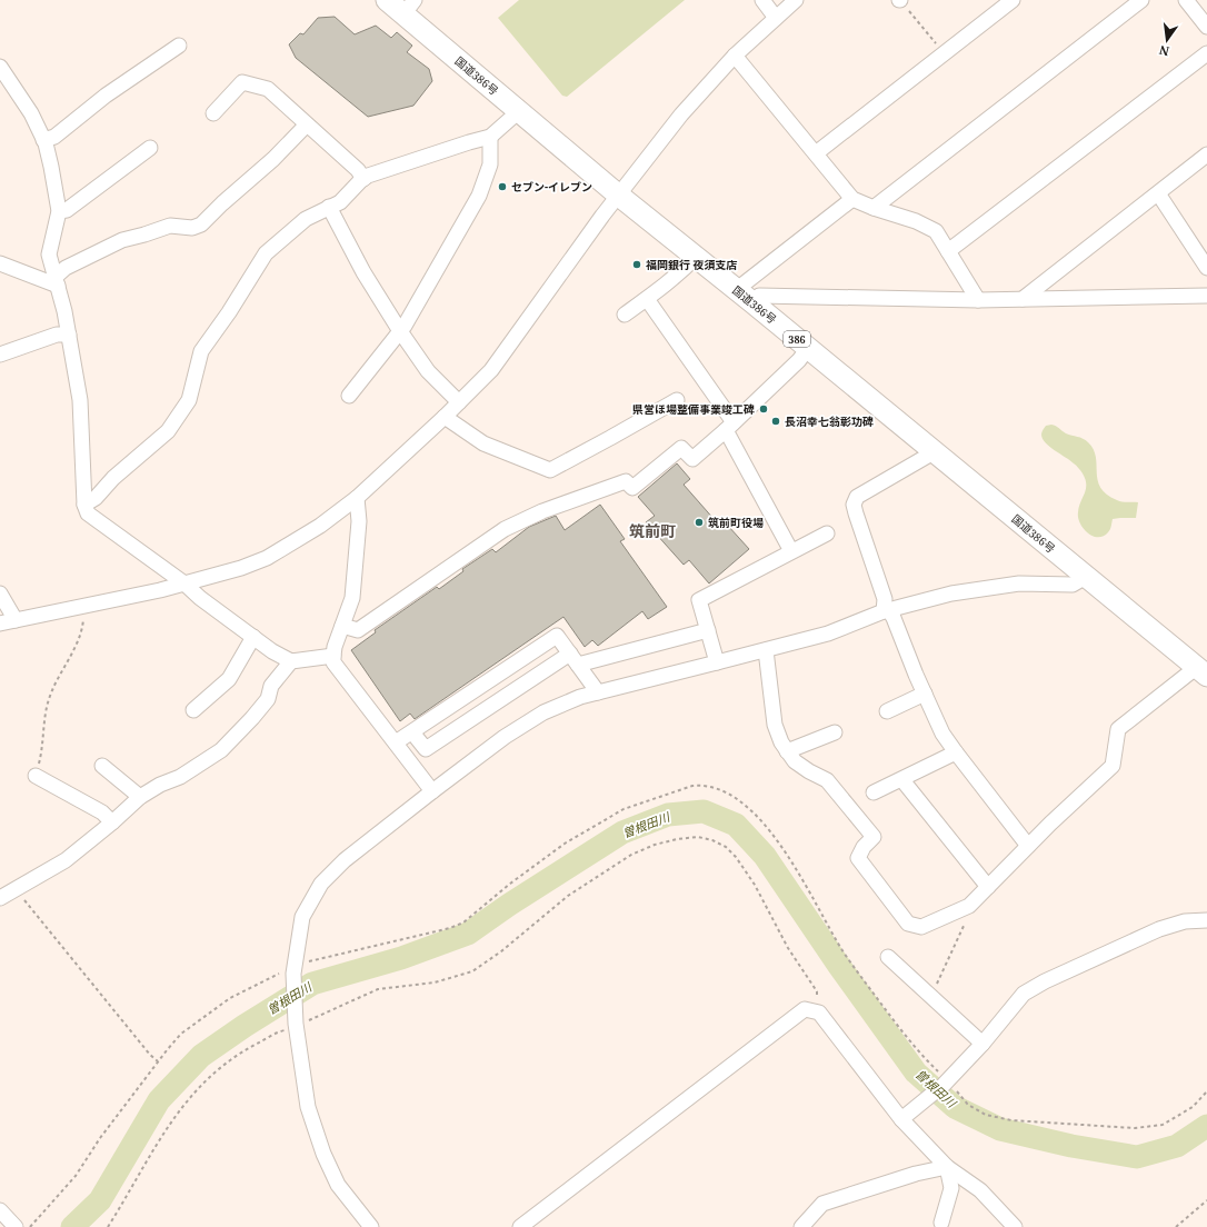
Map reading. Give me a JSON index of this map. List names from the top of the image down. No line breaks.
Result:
{"streets":{"highway":["国道386号","386"]},"districts":["筑前町"],"water":["曽根田川"],"places":["セブン-イレブン","福岡銀行 夜須支店","県営ほ場整備事業竣工碑","長沼幸七翁彰功碑","筑前町役場"],"north":"bottom"}
